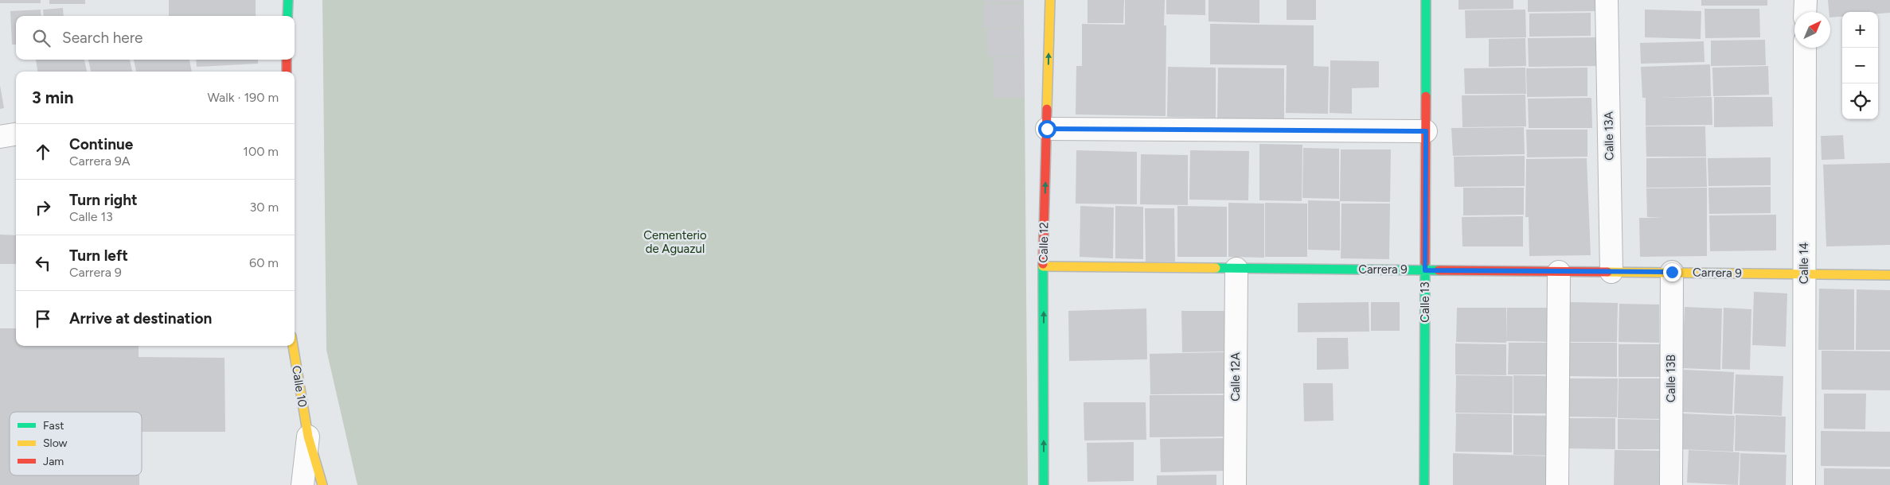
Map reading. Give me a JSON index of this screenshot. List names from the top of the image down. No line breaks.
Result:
{"streets":{"street":["Calle 13A","Calle 12","Calle 14","Carrera 9","Calle 13","Calle 12A","Calle 13B","Calle 10"]},"crossings":[["Calle 13A","Carrera 9"],["Calle 12","Carrera 9"],["Calle 14","Carrera 9"],["Carrera 9","Calle 13"],["Carrera 9","Calle 12A"],["Carrera 9","Calle 13B"]],"one_way":["Calle 12"],"parks":["Cementerio de Aguazul"],"legend":["Fast","Slow","Jam"],"north":"top right","page":{"map_buttons":["+","−"],"search":"Search here","heading":["3 min","Walk · 190 m"],"list":[["Continue","Carrera 9A","100 m"],["Turn right","Calle 13","30 m"],["Turn left","Carrera 9","60 m"],"Arrive at destination"]}}
